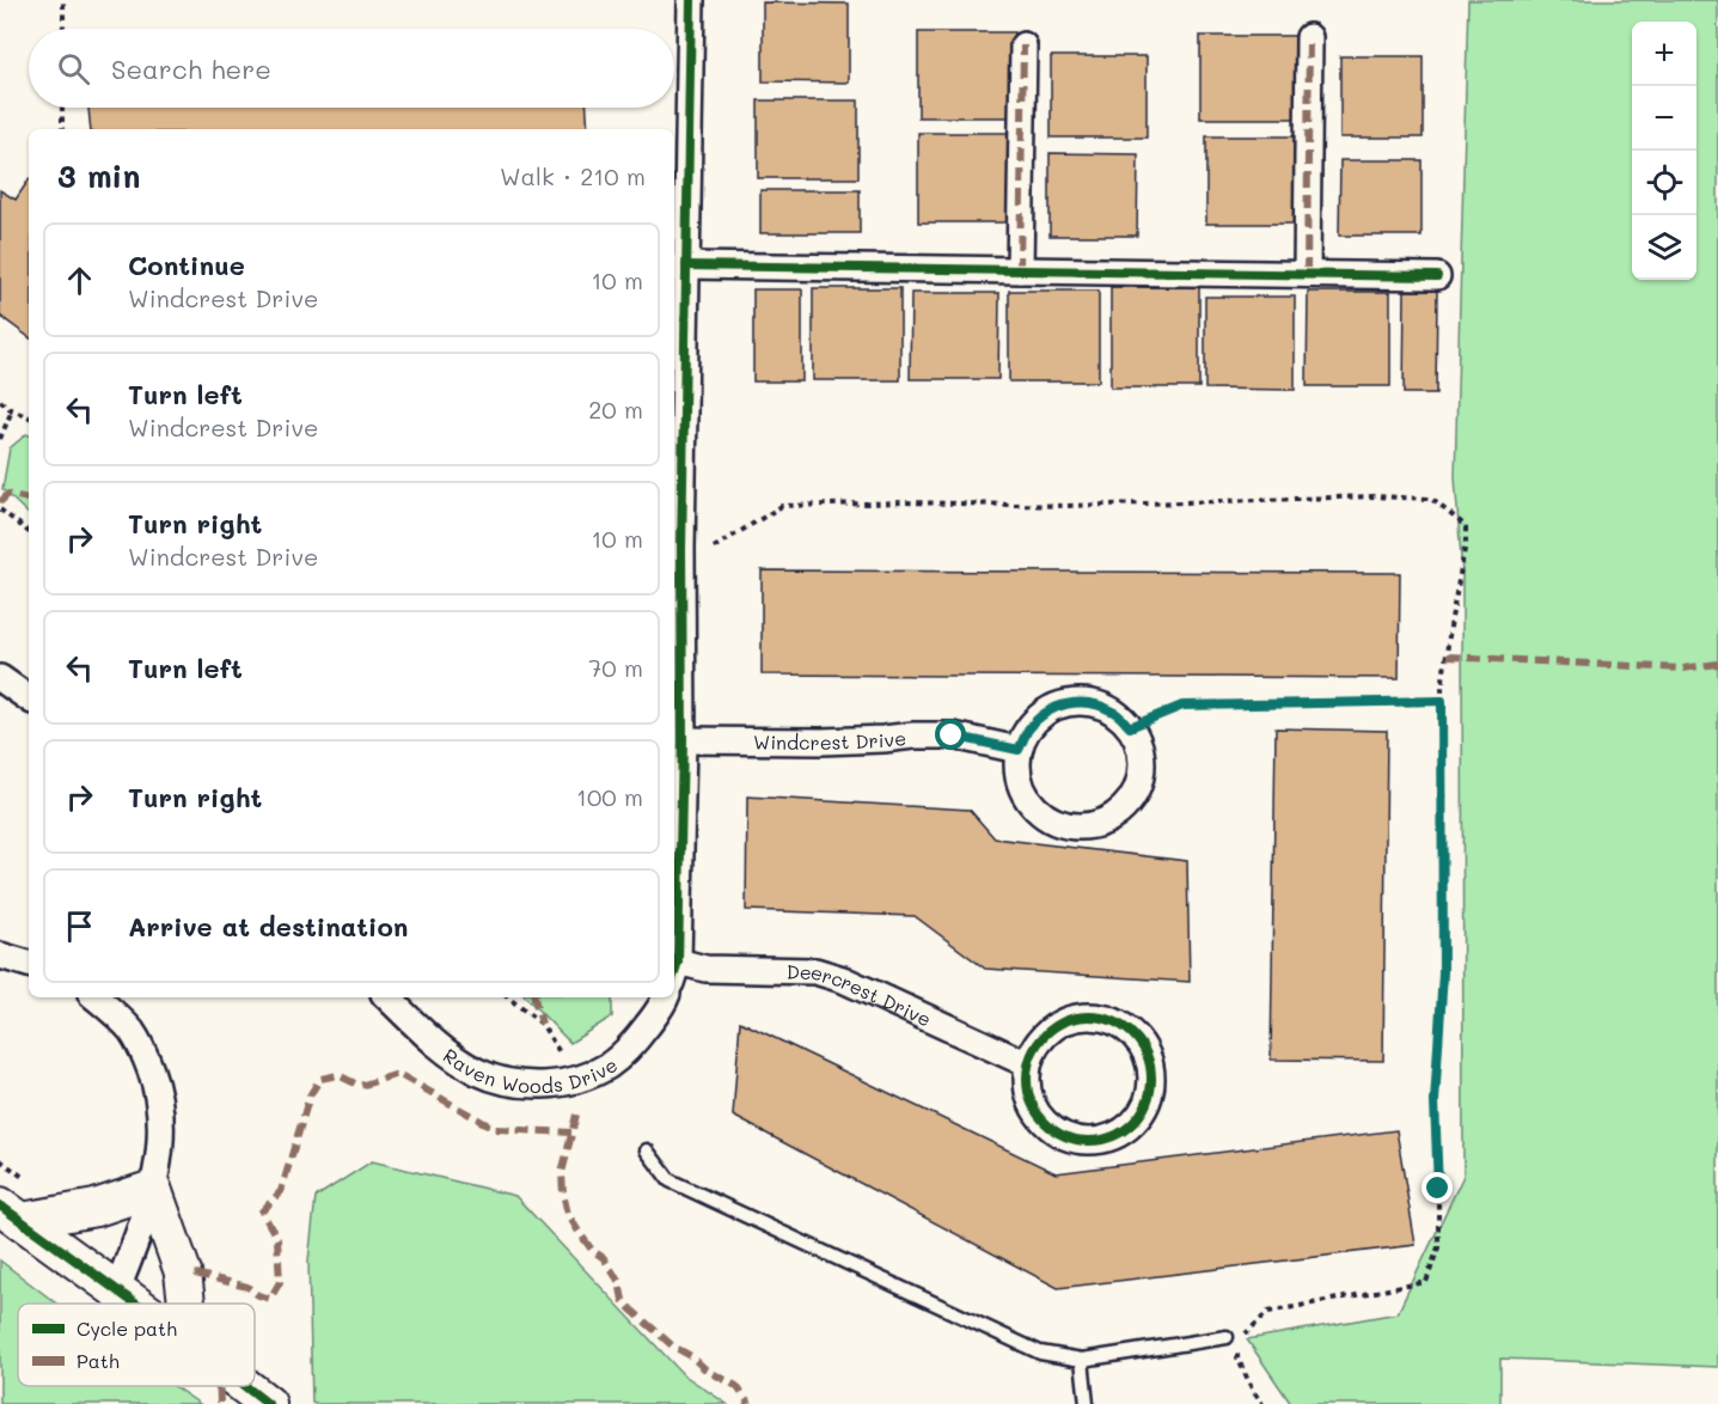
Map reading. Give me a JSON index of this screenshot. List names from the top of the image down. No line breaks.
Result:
{"streets":{"street":["Windcrest Drive","Deercrest Drive","Raven Woods Drive"]},"legend":["Cycle path","Path"],"page":{"map_buttons":["+","−"],"search":"Search here","heading":["3 min","Walk · 210 m"],"list":[["Continue","Windcrest Drive","10 m"],["Turn left","Windcrest Drive","20 m"],["Turn right","Windcrest Drive","10 m"],["Turn left","70 m"],["Turn right","100 m"],"Arrive at destination"]}}
